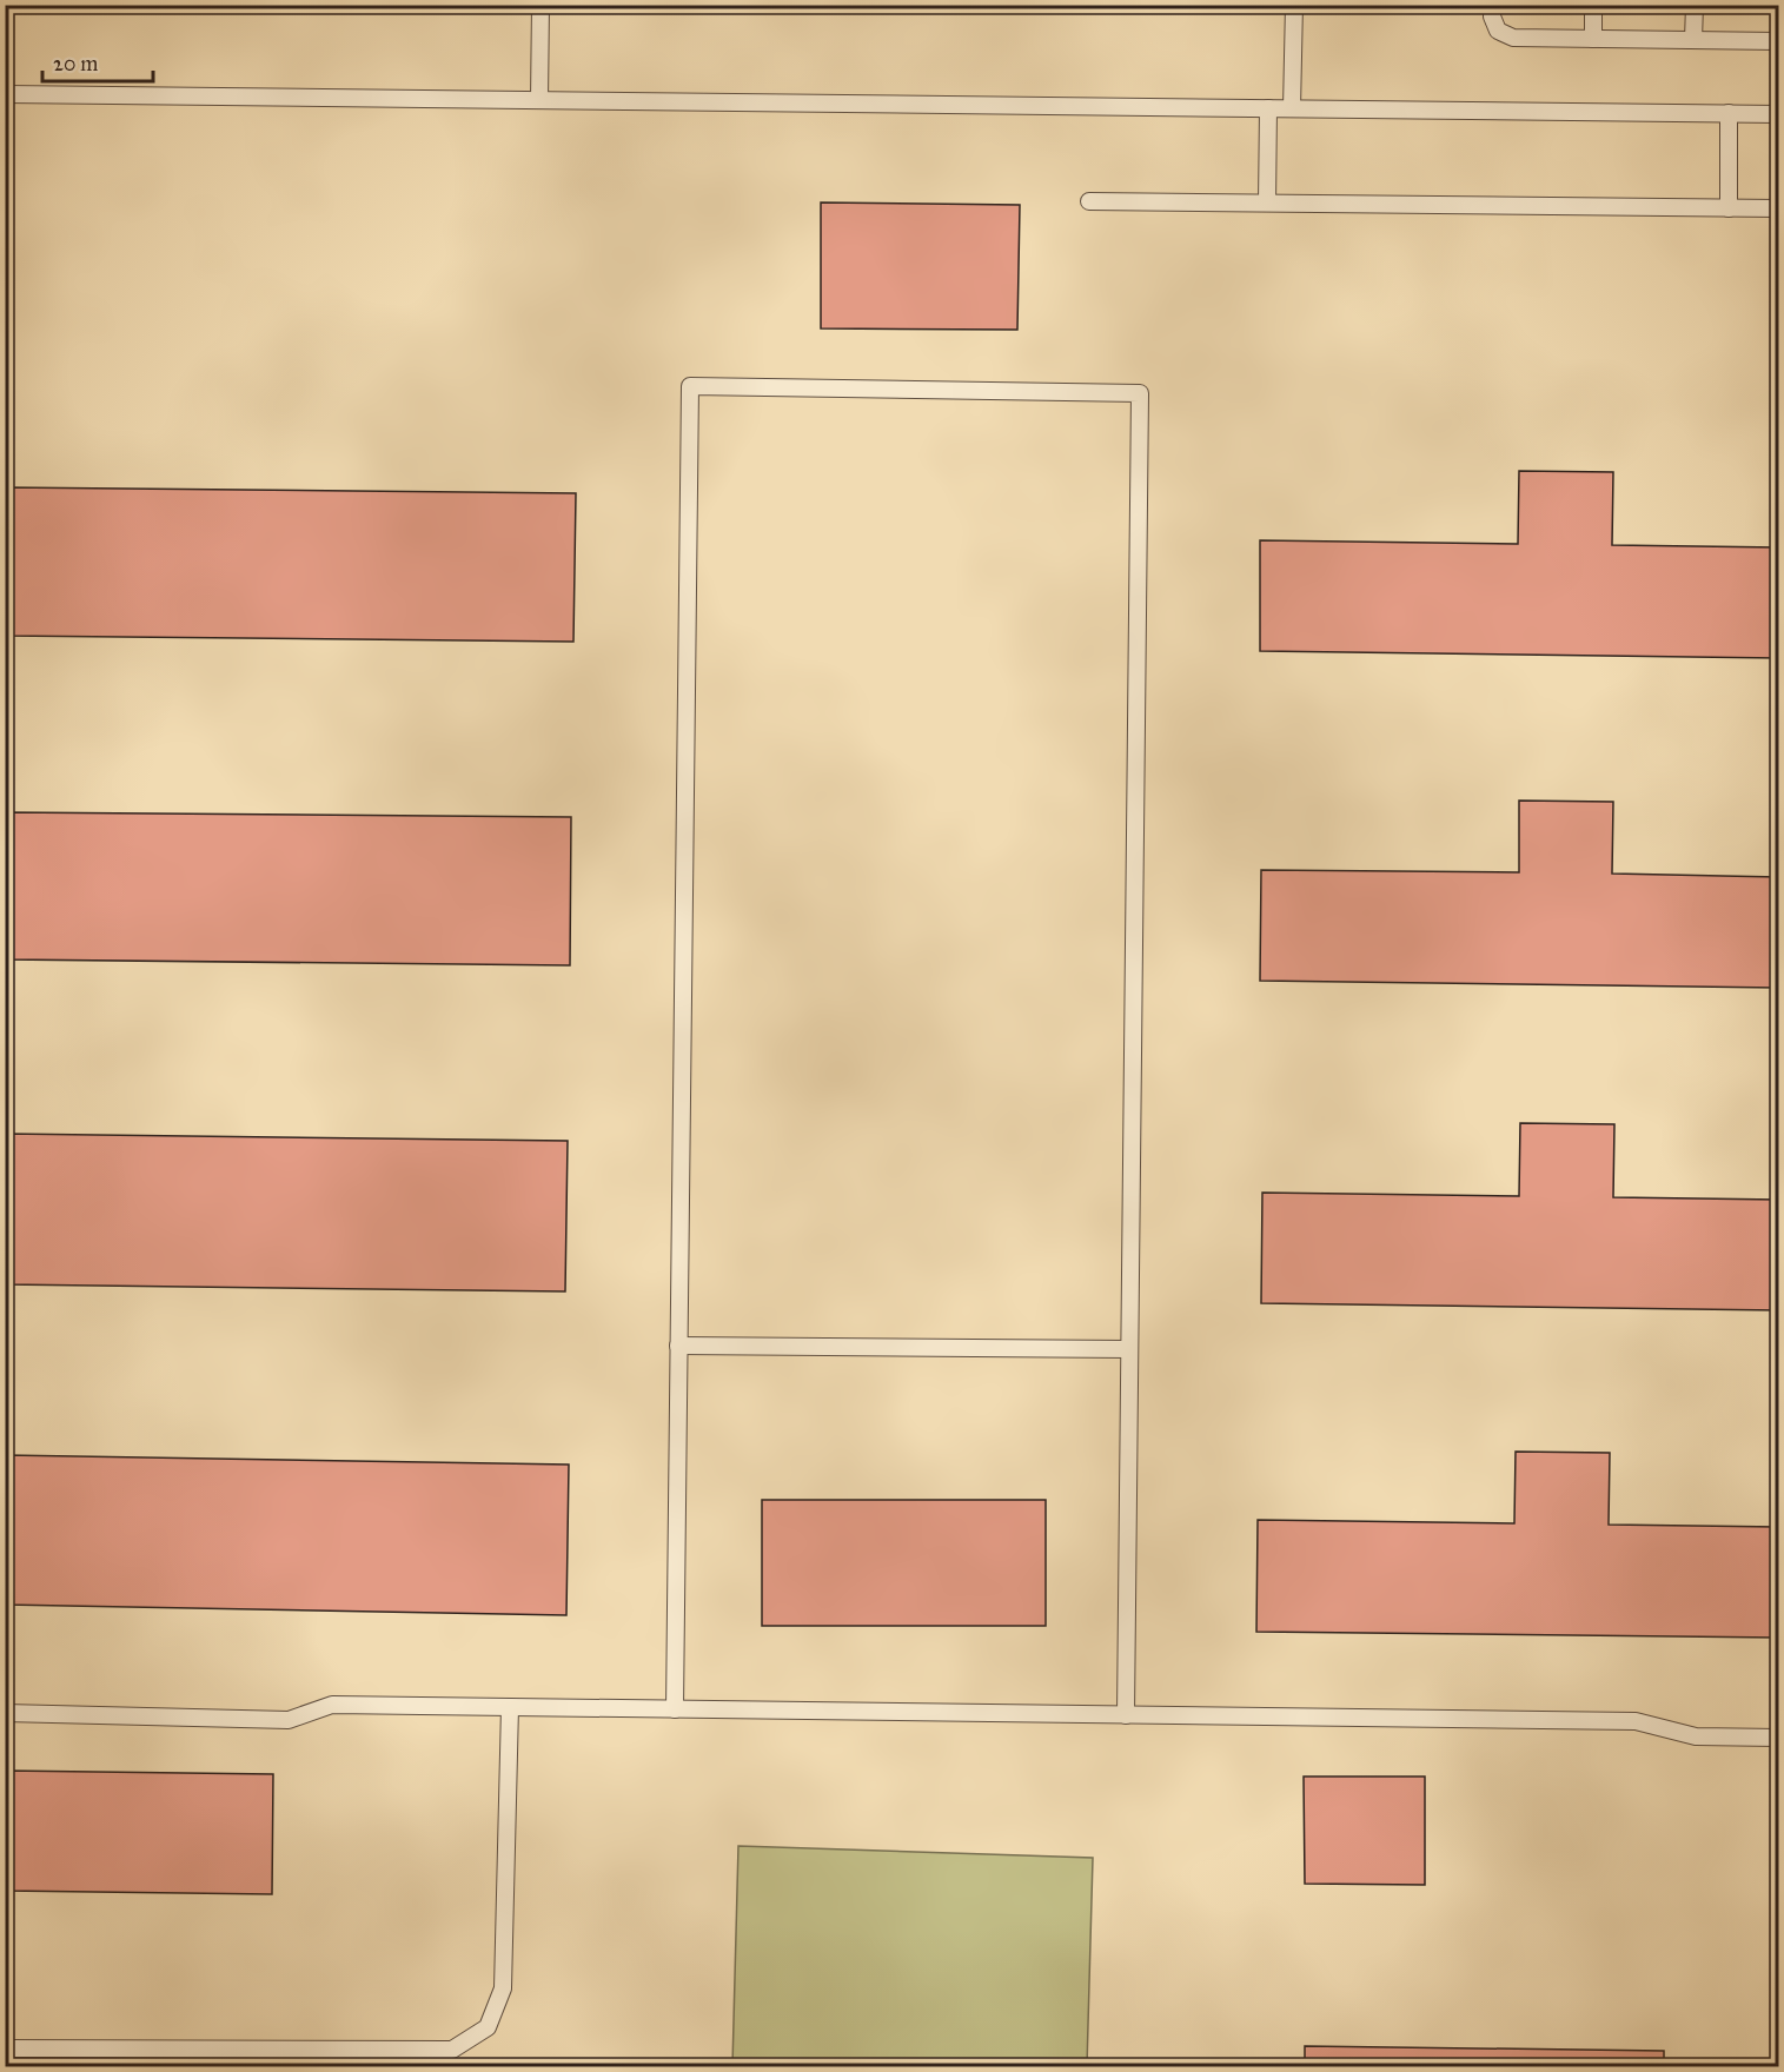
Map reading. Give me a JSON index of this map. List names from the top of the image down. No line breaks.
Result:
{"scale_bar":"20 m"}
